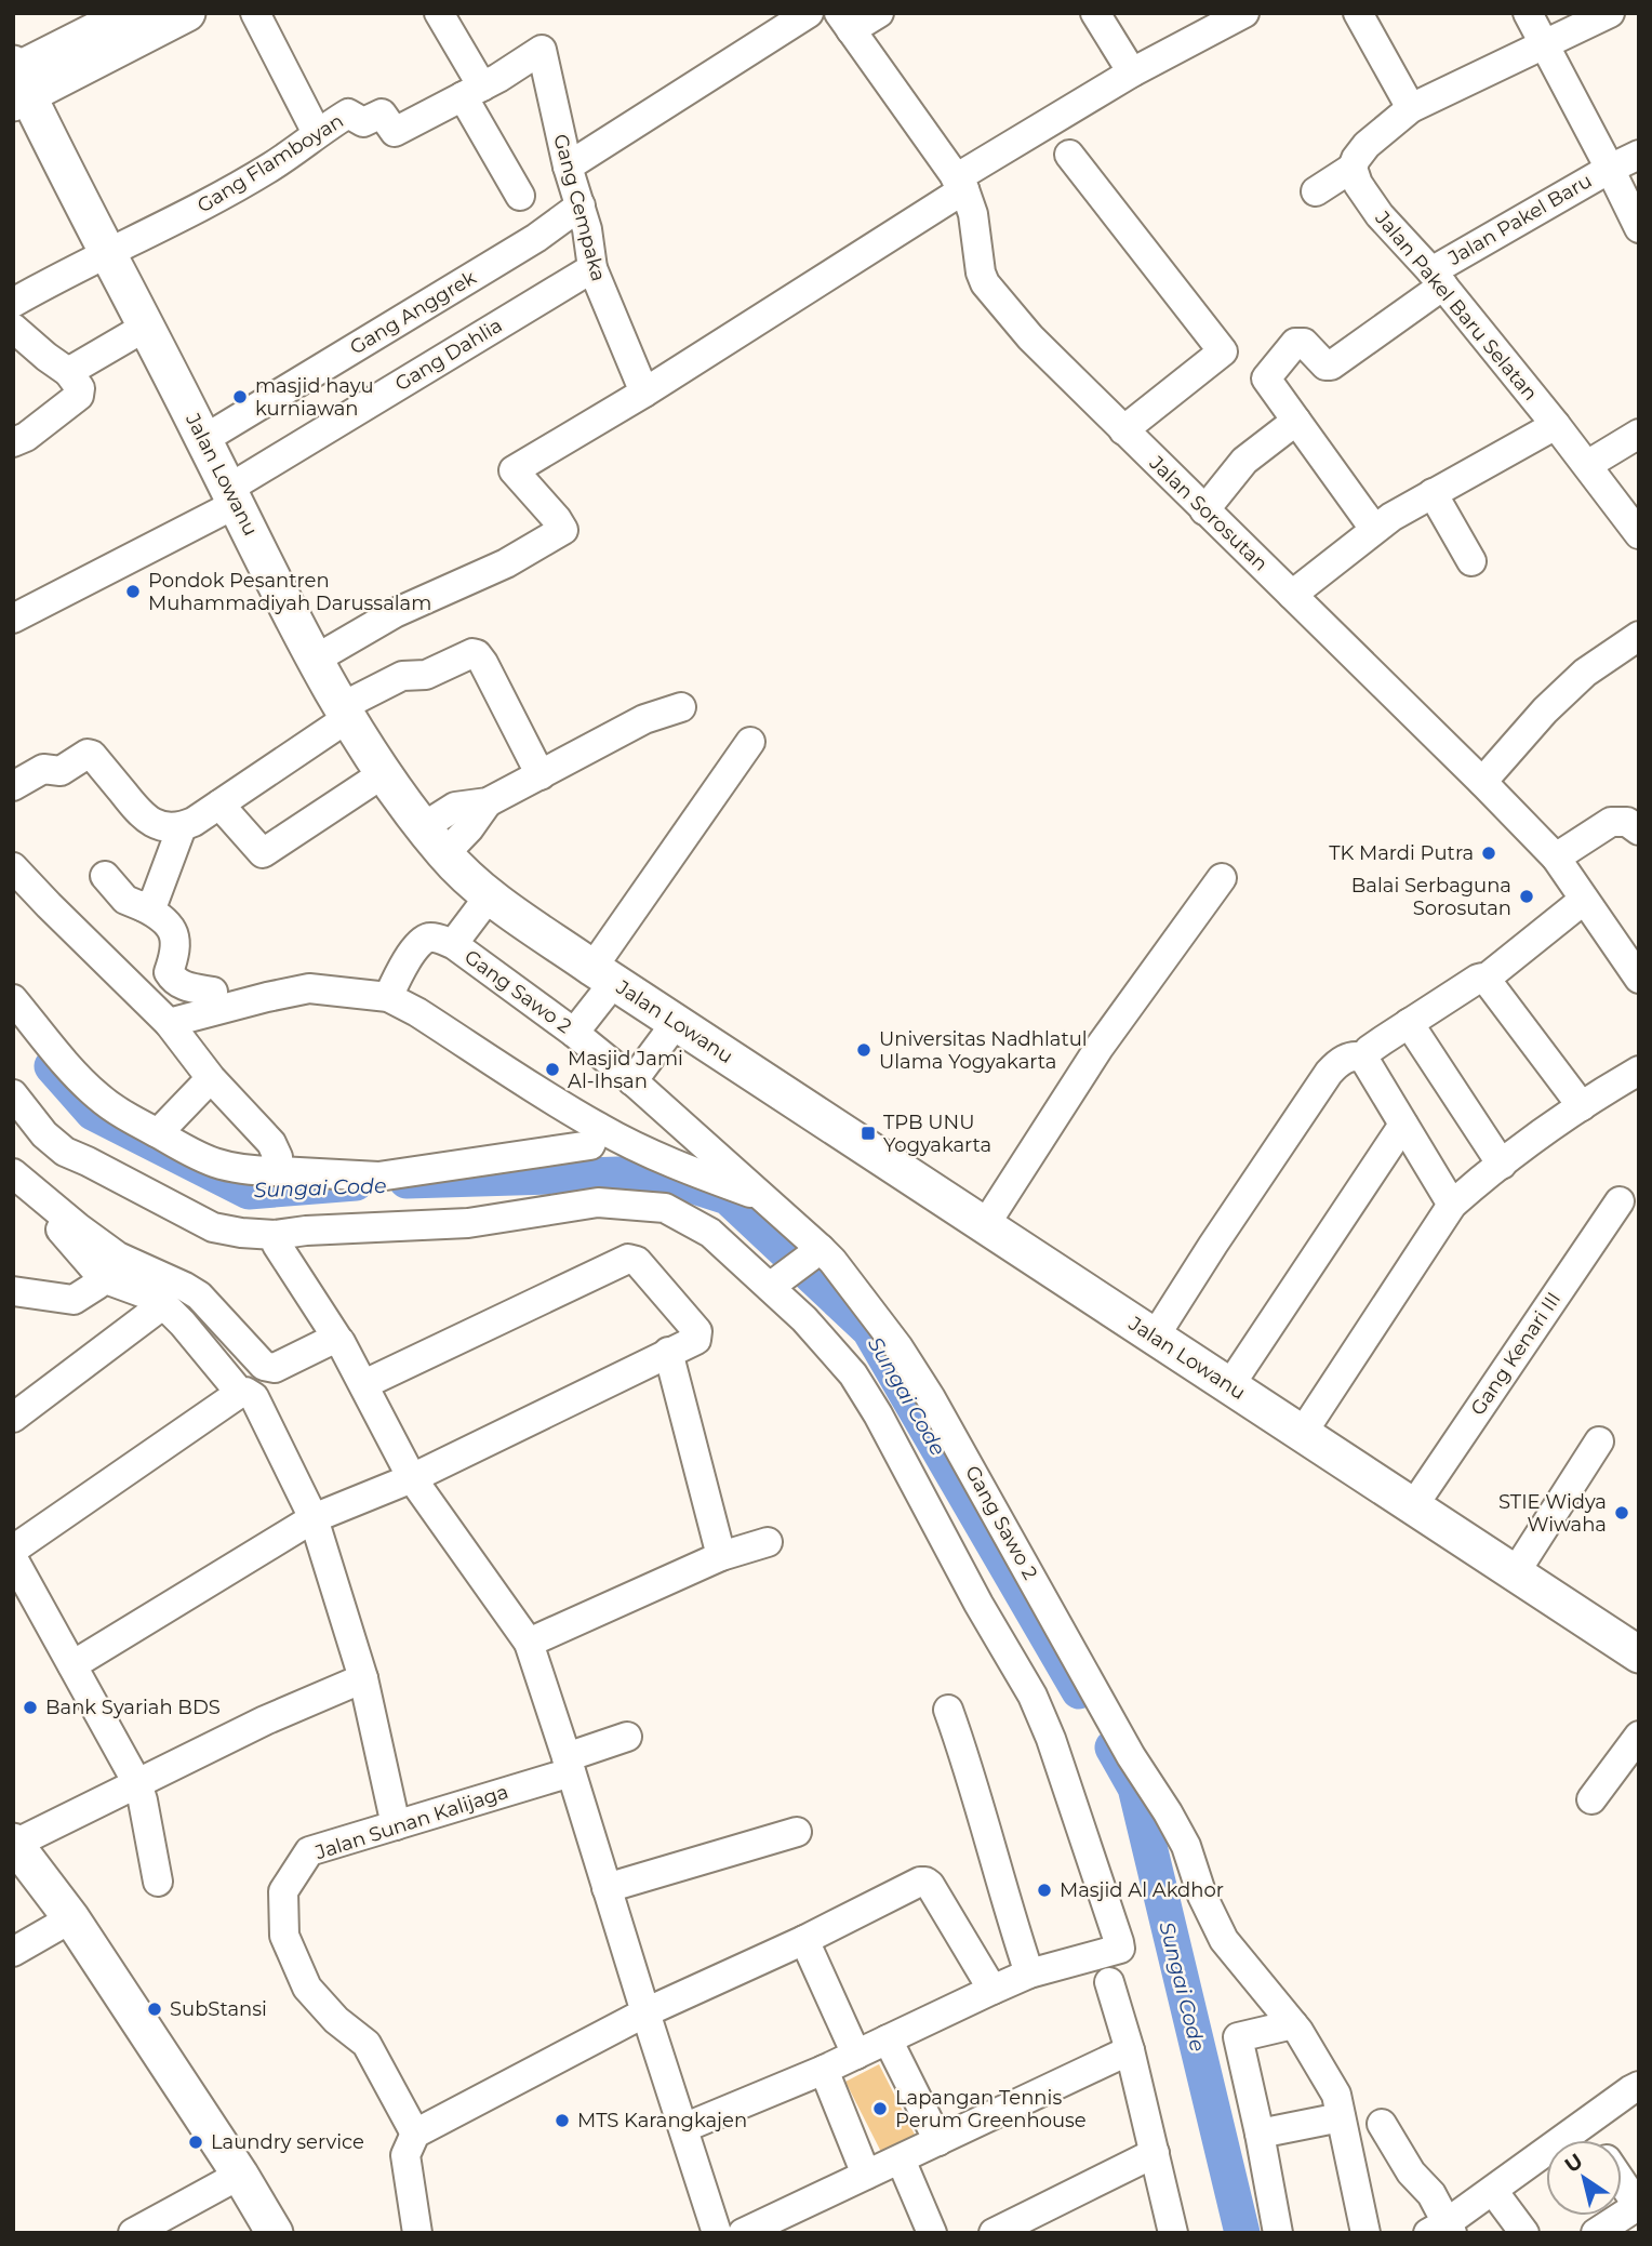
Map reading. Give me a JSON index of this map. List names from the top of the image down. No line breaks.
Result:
{"streets":{"main road":["Jalan Lowanu"],"street":["Gang Flamboyan","Gang Cempaka","Jalan Pakel Baru","Jalan Pakel Baru Selatan","Gang Anggrek","Gang Dahlia","Jalan Sorosutan","Gang Sawo 2","Gang Kenari III","Jalan Sunan Kalijaga"]},"crossings":[["Gang Flamboyan","Gang Cempaka"],["Gang Flamboyan","Jalan Lowanu"],["Gang Cempaka","Gang Anggrek"],["Gang Cempaka","Gang Dahlia"],["Jalan Pakel Baru","Jalan Pakel Baru Selatan"],["Gang Anggrek","Jalan Lowanu"],["Gang Dahlia","Jalan Lowanu"],["Jalan Lowanu","Gang Kenari III"]],"water":["Sungai Code"],"places":{"other":["masjid hayu kurniawan","Pondok Pesantren Muhammadiyah Darussalam","TK Mardi Putra","Balai Serbaguna Sorosutan","Universitas Nadhlatul Ulama Yogyakarta","Masjid Jami Al-Ihsan","STIE Widya Wiwaha","Bank Syariah BDS","Masjid Al Akdhor","SubStansi","Lapangan Tennis Perum Greenhouse","MTS Karangkajen","Laundry service"],"transit":["TPB UNU Yogyakarta"]},"north":"top left"}
